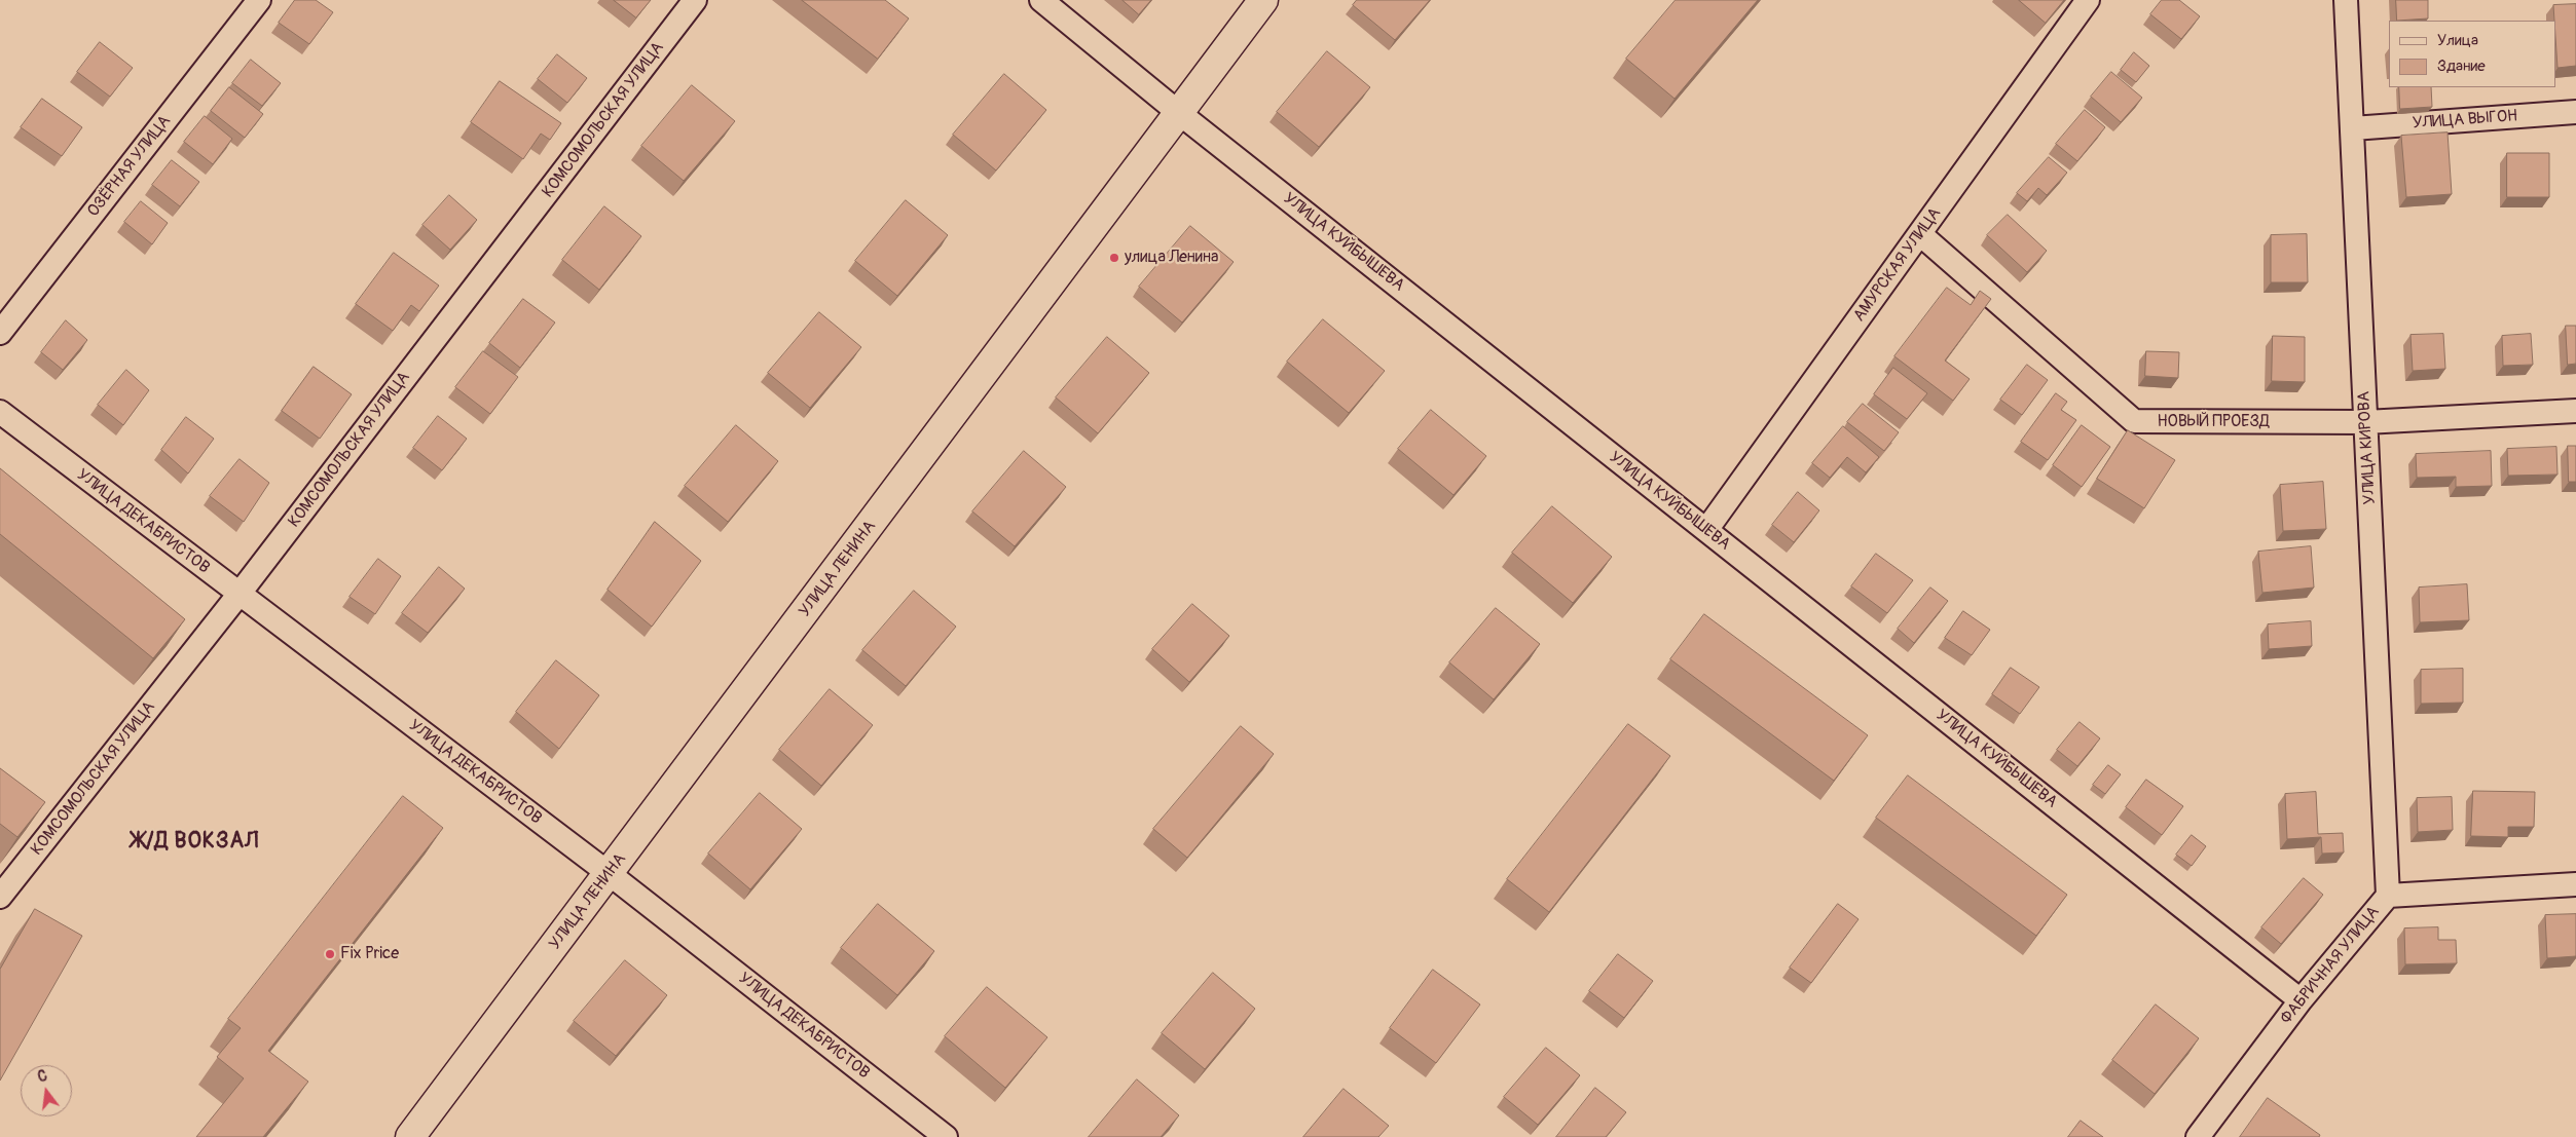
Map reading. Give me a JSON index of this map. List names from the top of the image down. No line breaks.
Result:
{"streets":{"main road":["УЛИЦА ЛЕНИНА"],"street":["КОМСОМОЛЬСКАЯ УЛИЦА","УЛИЦА ВЫГОН","ОЗЁРНАЯ УЛИЦА","УЛИЦА КУЙБЫШЕВА","АМУРСКАЯ УЛИЦА","НОВЫЙ ПРОЕЗД","УЛИЦА КИРОВА","УЛИЦА ДЕКАБРИСТОВ","ФАБРИЧНАЯ УЛИЦА"]},"crossings":[["КОМСОМОЛЬСКАЯ УЛИЦА","УЛИЦА ДЕКАБРИСТОВ"],["УЛИЦА ВЫГОН","УЛИЦА КИРОВА"],["УЛИЦА КУЙБЫШЕВА","АМУРСКАЯ УЛИЦА"],["УЛИЦА КУЙБЫШЕВА","УЛИЦА ЛЕНИНА"],["УЛИЦА КУЙБЫШЕВА","ФАБРИЧНАЯ УЛИЦА"],["АМУРСКАЯ УЛИЦА","НОВЫЙ ПРОЕЗД"],["НОВЫЙ ПРОЕЗД","УЛИЦА КИРОВА"],["УЛИЦА КИРОВА","ФАБРИЧНАЯ УЛИЦА"],["УЛИЦА ДЕКАБРИСТОВ","УЛИЦА ЛЕНИНА"]],"districts":["Ж/Д ВОКЗАЛ"],"places":["улица Ленина","Fix Price"],"legend":["Улица","Здание"],"north":"top"}
